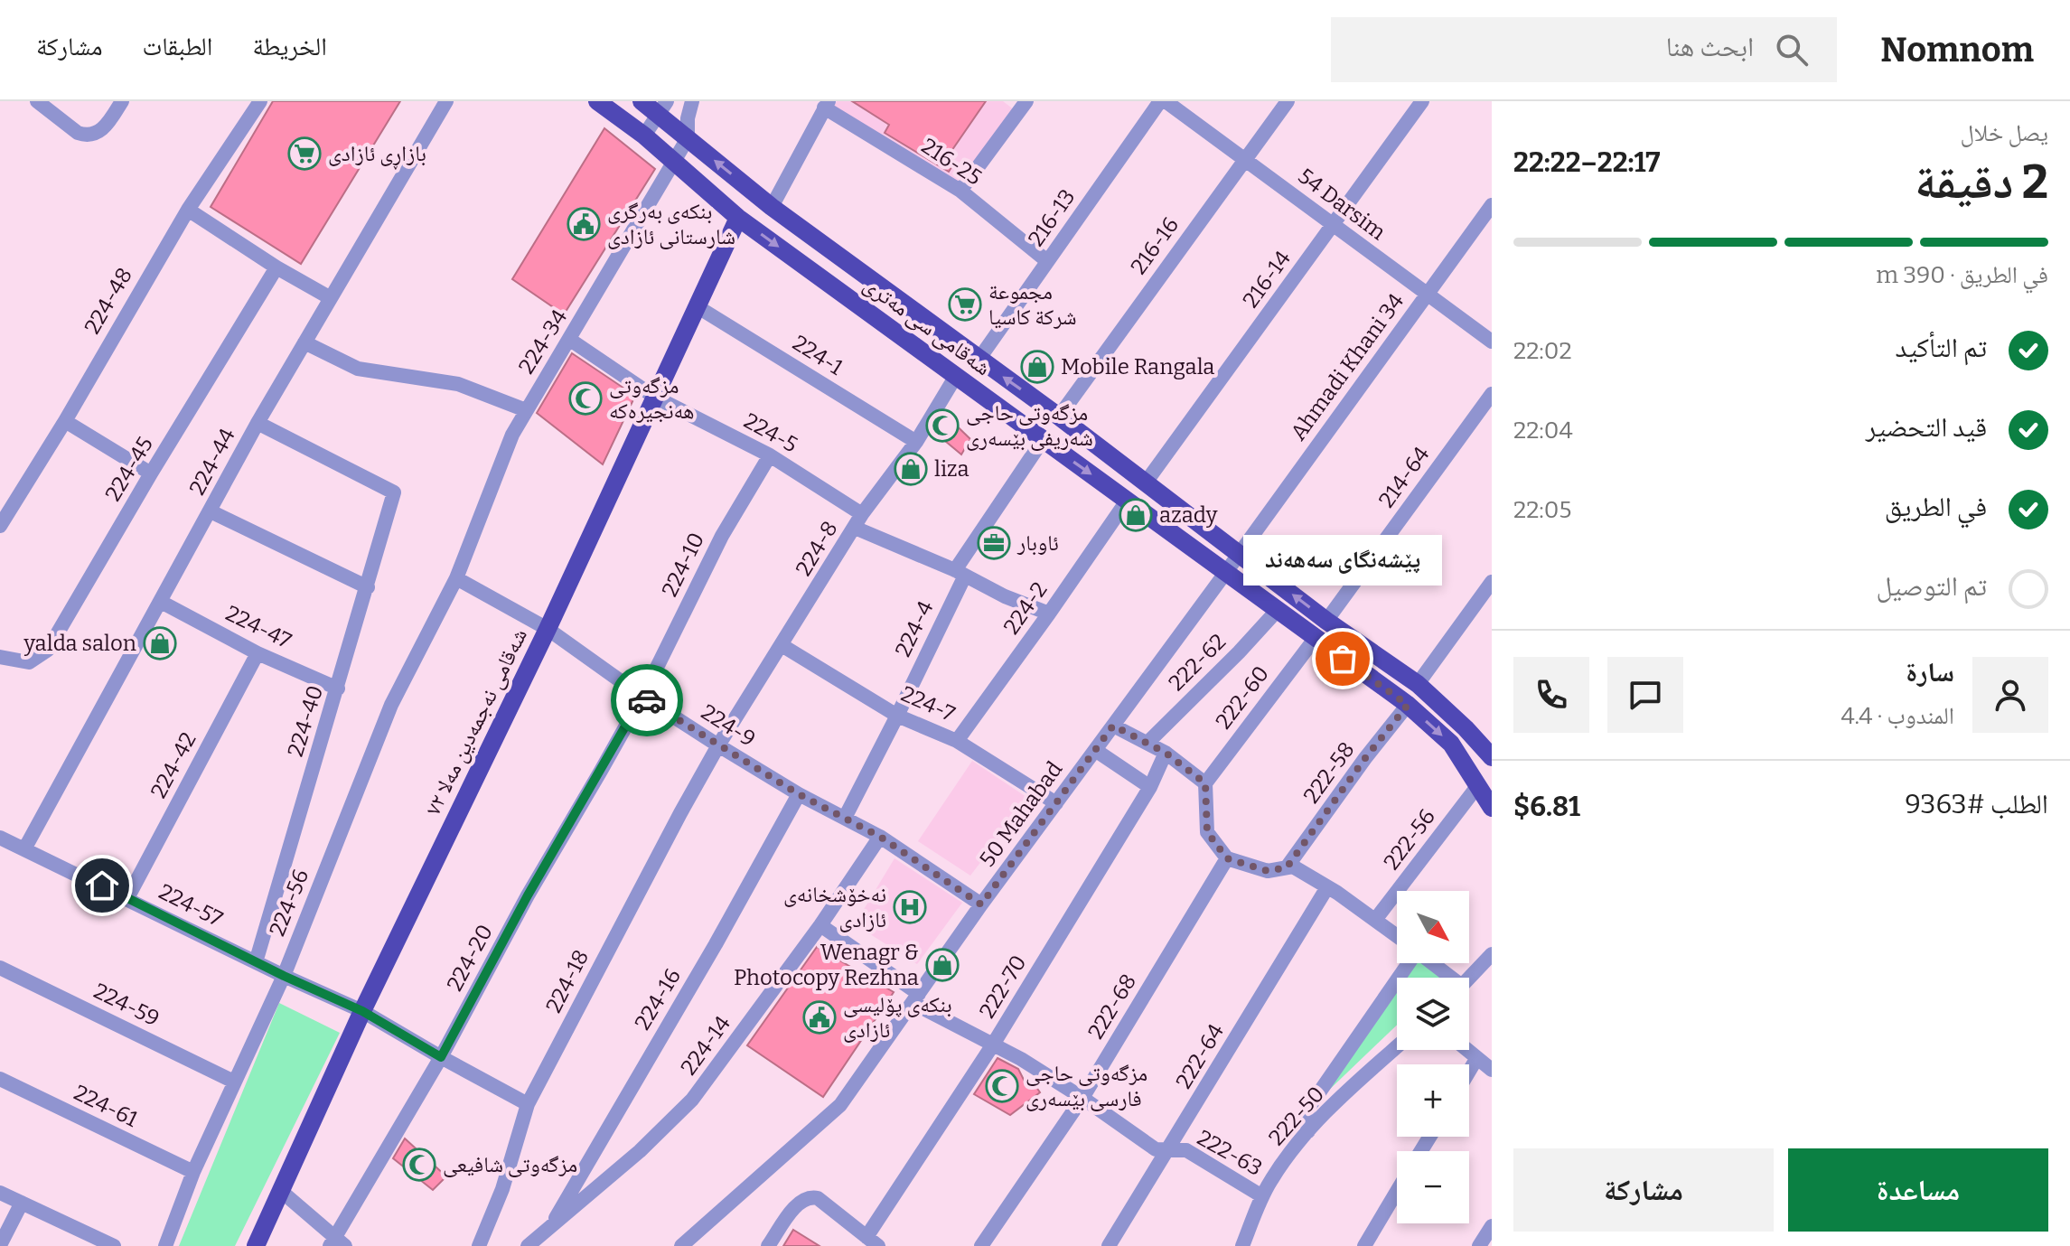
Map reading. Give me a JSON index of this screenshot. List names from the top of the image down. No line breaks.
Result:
{"streets":{"main road":["شەقامی سی مەتری","شەقامی نەجمەدین مەلا ٧٢"],"street":["216-25","54 Darsim","216-13","216-16","216-14","224-48","224-34","224-1","Ahmadi Khani 34","224-5","224-44","224-45","214-64","224-8","224-10","224-2","224-47","224-4","222-62","222-60","224-7","224-40","224-9","224-42","222-58","50 Mahabad","222-56","224-56","224-57","224-20","224-18","222-70","224-16","224-59","222-68","224-14","222-64","224-61","222-50","222-63"]},"crossings":[["216-25","216-13"],["54 Darsim","216-16"],["54 Darsim","216-14"],["54 Darsim","Ahmadi Khani 34"],["216-13","شەقامی سی مەتری"],["216-16","شەقامی سی مەتری"],["216-14","شەقامی سی مەتری"],["شەقامی سی مەتری","224-34"],["شەقامی سی مەتری","Ahmadi Khani 34"],["شەقامی سی مەتری","214-64"],["شەقامی سی مەتری","224-8"],["شەقامی سی مەتری","224-2"],["شەقامی سی مەتری","224-4"],["شەقامی سی مەتری","222-62"],["شەقامی سی مەتری","222-60"],["شەقامی سی مەتری","شەقامی نەجمەدین مەلا ٧٢"],["شەقامی سی مەتری","222-58"],["شەقامی سی مەتری","50 Mahabad"],["شەقامی سی مەتری","222-56"],["224-34","224-5"],["224-34","224-9"],["224-34","224-56"],["224-1","224-8"],["224-1","شەقامی نەجمەدین مەلا ٧٢"],["Ahmadi Khani 34","50 Mahabad"],["224-5","224-8"],["224-5","224-10"],["224-5","224-2"],["224-5","224-4"],["224-5","شەقامی نەجمەدین مەلا ٧٢"],["224-44","224-47"],["224-44","224-40"],["224-44","224-57"],["224-8","224-7"],["224-8","224-9"],["224-8","224-18"],["224-10","224-9"],["224-10","224-20"],["224-2","224-7"],["224-47","224-40"],["224-47","224-42"],["224-4","224-7"],["224-4","224-9"],["224-7","50 Mahabad"],["224-40","224-57"],["شەقامی نەجمەدین مەلا ٧٢","224-9"],["شەقامی نەجمەدین مەلا ٧٢","224-57"],["224-9","50 Mahabad"],["224-9","224-56"],["224-9","224-20"],["224-9","224-18"],["224-9","224-16"],["224-9","224-14"],["224-42","224-57"],["50 Mahabad","222-63"],["224-56","224-57"],["224-56","224-59"],["224-56","224-61"],["224-57","224-20"],["224-57","224-18"],["222-70","222-63"],["224-16","224-14"],["222-68","222-63"],["224-14","222-63"],["222-64","222-63"],["222-50","222-63"]],"places":{"supermarket":["بازاڕی ئازادی","مجموعة شرکة کاسیا"],"public building":["بنکەی بەرگری شارستانی ئازادی","بنکەی پۆلیسی ئازادی"],"shop":["Mobile Rangala","liza","azady","yalda salon","Wenagr & Photocopy Rezhna"],"mosque":["مزگەوتی ھەنجیرەکە","مزگەوتی حاجی شەریفی بێسەری","مزگەوتی حاجی فارسی بێسەری","مزگەوتی شافیعی"],"office":["ئاوبار"],"other":["پێشە‌نگای سە‌ھە‌ند"],"hospital":["نەخۆشخانەی ئازادی"]},"north":"bottom right","page":{"header":"Nomnom","search":"ابحث هنا","nav":["الخريطة","الطبقات","مشاركة"],"heading":["2 دقيقة","يصل خلال","22:17–22:22"],"panel":["سارة","المندوب · 4.4","الطلب #9363","$6.81"],"bar":"في الطريق · 390 m","list":[["تم التأكيد","22:02"],["قيد التحضير","22:04"],["في الطريق","22:05"],"تم التوصيل"],"bubble":"پێشە‌نگای سە‌ھە‌ند","map_buttons":["+","−"],"buttons":["مساعدة","مشاركة"]}}
